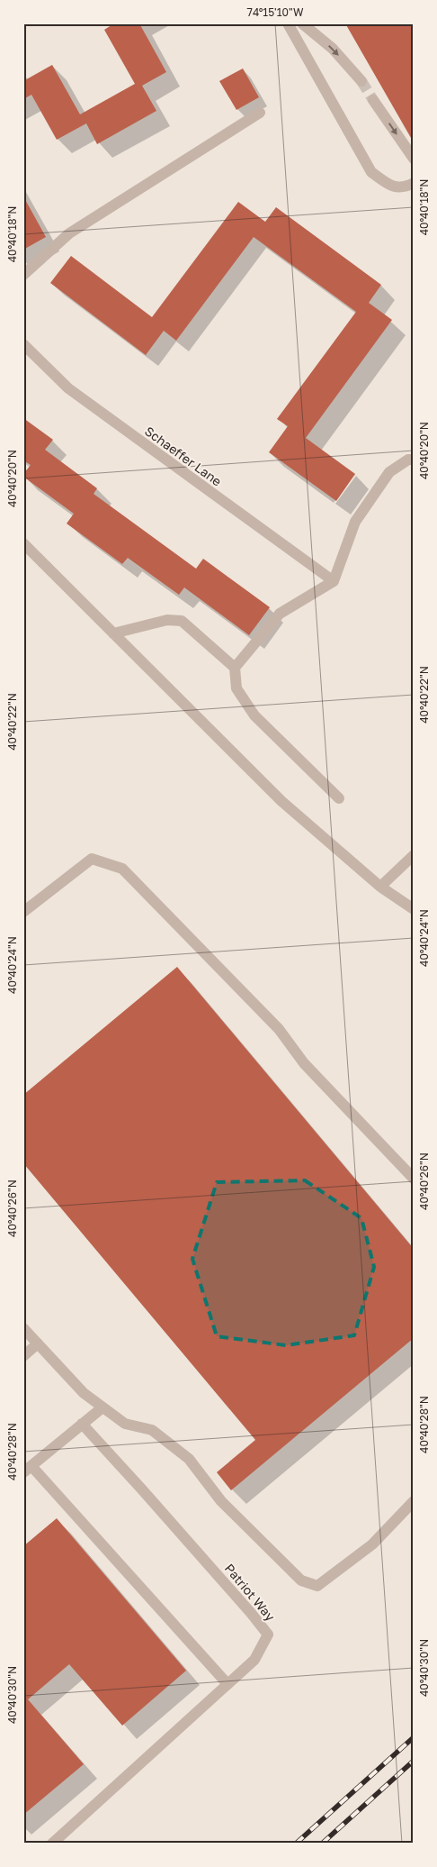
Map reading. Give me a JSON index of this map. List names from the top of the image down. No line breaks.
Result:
{"streets":{"lane":["Schaeffer Lane","Patriot Way"]},"coordinates":["74°15'10\"W","40°40'18\"N","40°40'20\"N","40°40'22\"N","40°40'24\"N","40°40'26\"N","40°40'28\"N","40°40'30\"N"]}
